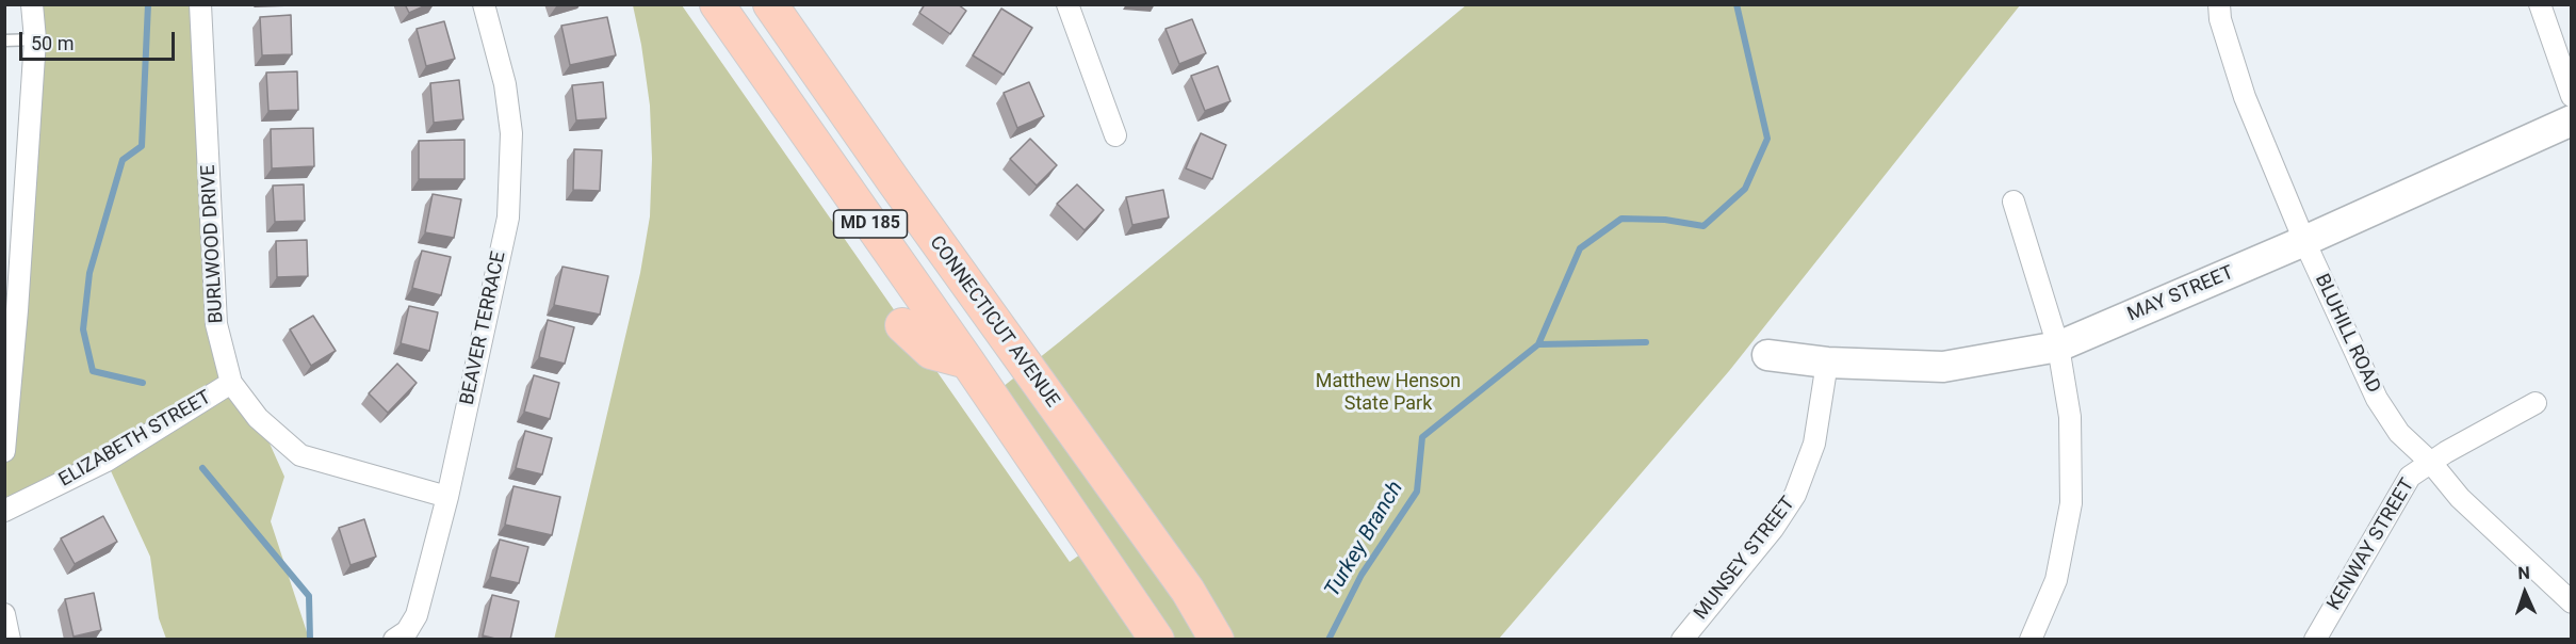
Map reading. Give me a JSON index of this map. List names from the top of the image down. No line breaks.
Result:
{"streets":{"main road":["MD 185","CONNECTICUT AVENUE"],"street":["BURLWOOD DRIVE","MAY STREET","BEAVER TERRACE","BLUHILL ROAD","ELIZABETH STREET","KENWAY STREET","MUNSEY STREET"]},"crossings":[["BURLWOOD DRIVE","BEAVER TERRACE"],["BURLWOOD DRIVE","ELIZABETH STREET"],["MAY STREET","BLUHILL ROAD"],["MAY STREET","MUNSEY STREET"],["BLUHILL ROAD","KENWAY STREET"]],"water":["Turkey Branch"],"parks":["Matthew Henson State Park"],"scale_bar":"50 m","north":"top"}
